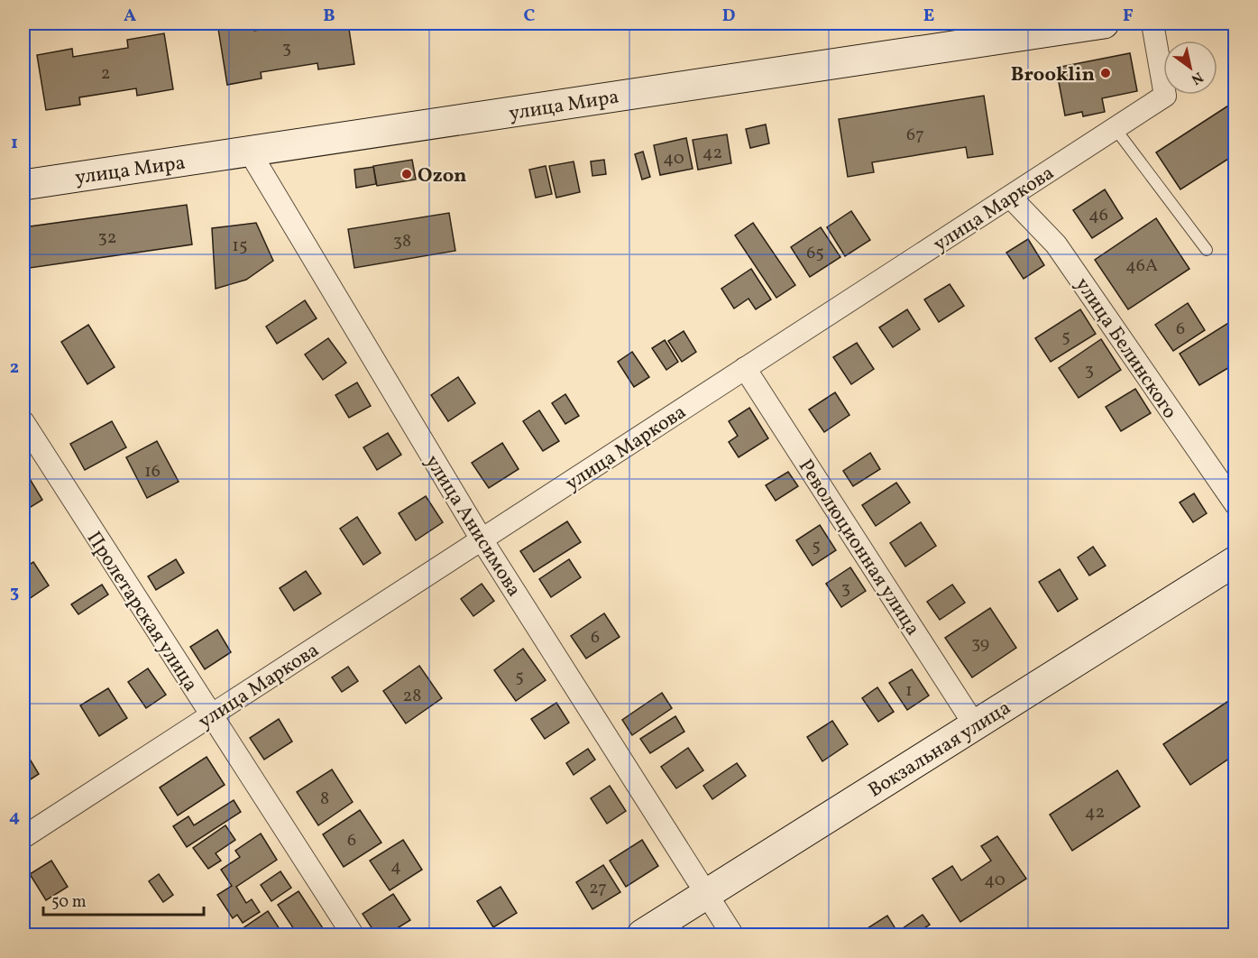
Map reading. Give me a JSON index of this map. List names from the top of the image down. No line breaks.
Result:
{"streets":{"main road":["улица Мира","Вокзальная улица"],"street":["улица Маркова","улица Белинского","улица Анисимова","Революционная улица","Пролетарская улица"]},"crossings":[["улица Мира","улица Анисимова"],["улица Маркова","улица Белинского"],["улица Маркова","улица Анисимова"],["улица Маркова","Революционная улица"],["улица Маркова","Пролетарская улица"],["улица Анисимова","Вокзальная улица"],["Революционная улица","Вокзальная улица"]],"places":["Brooklin","Ozon"],"house_numbers":["3","2","67","42","40","46","32","38","15","65","46А","6","5","3","16","5","3","6","39","5","1","28","8","42","6","4","40","27"],"scale_bar":"50 m","north":"bottom right","grid":{"columns":["A","B","C","D","E","F"],"rows":["1","2","3","4"]}}
